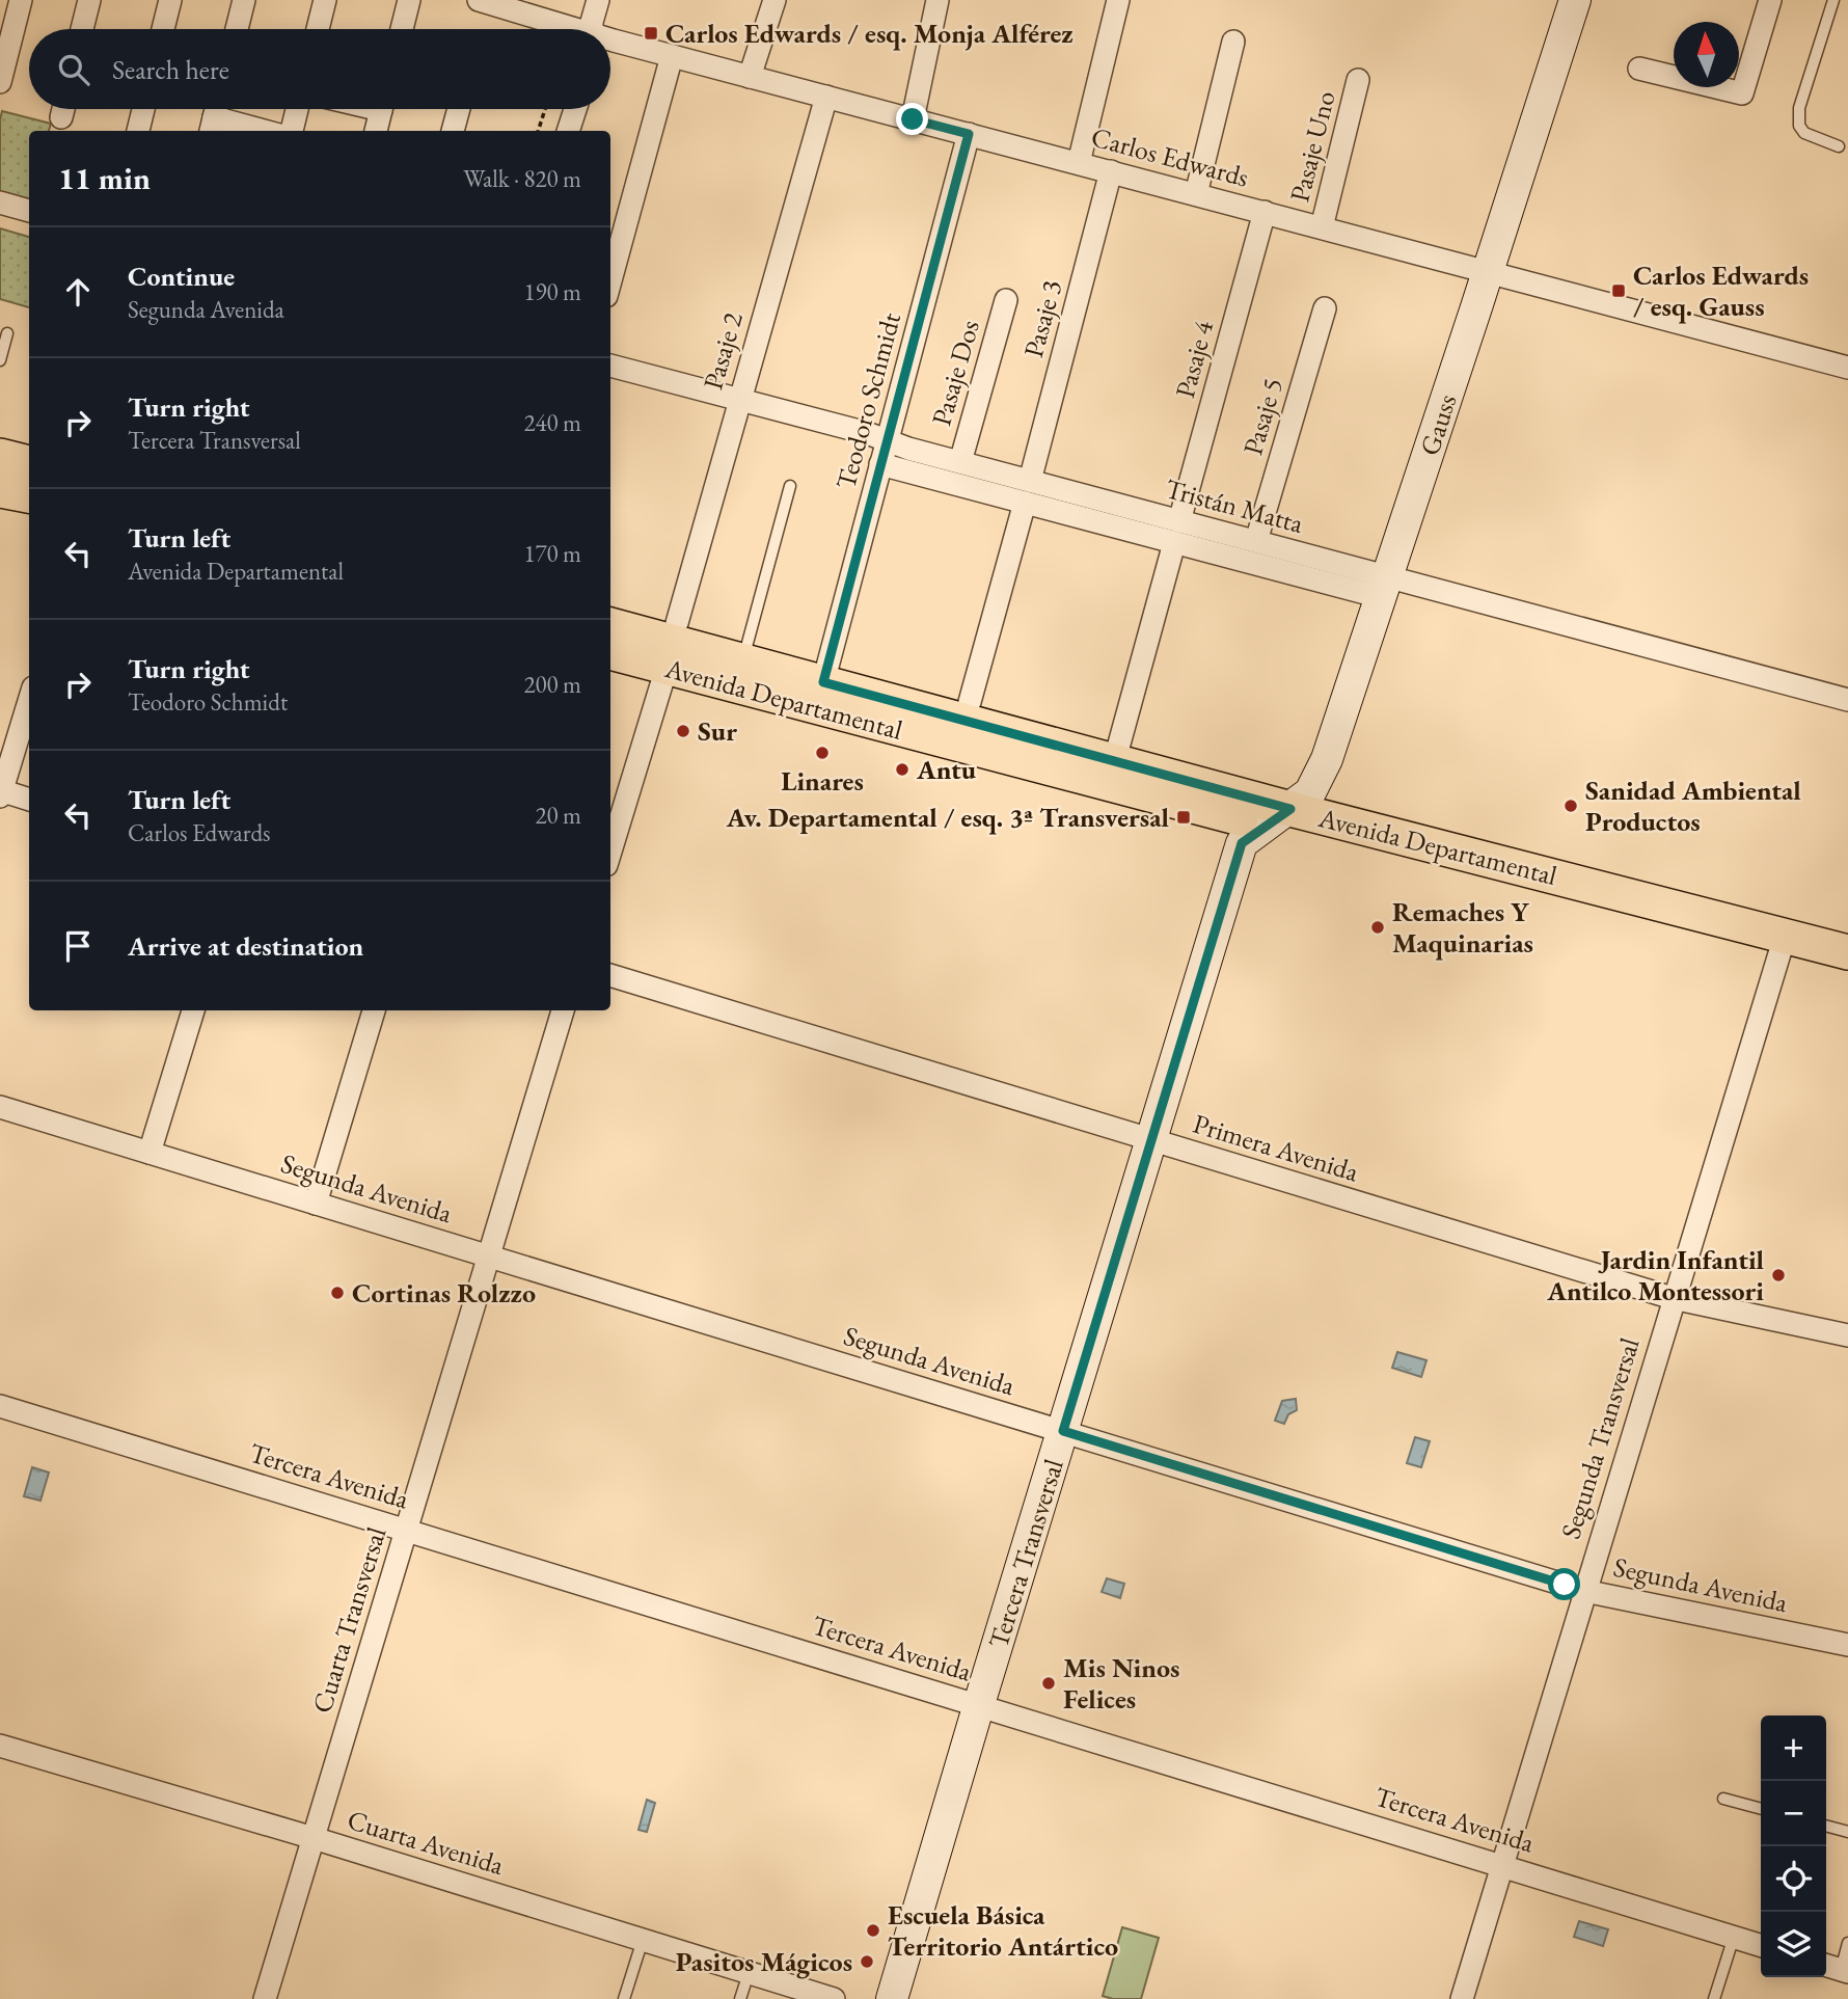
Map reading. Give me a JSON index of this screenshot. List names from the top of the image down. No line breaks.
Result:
{"streets":{"main road":["Avenida Departamental"],"street":["Pasaje Uno","Carlos Edwards","Pasaje 3","Pasaje 2","Pasaje 4","Pasaje Dos","Teodoro Schmidt","Pasaje 5","Gauss","Tristán Matta","Primera Avenida","Segunda Avenida","Segunda Transversal","Tercera Avenida","Tercera Transversal","Cuarta Transversal","Cuarta Avenida"]},"crossings":[["Pasaje Uno","Carlos Edwards"],["Carlos Edwards","Pasaje 3"],["Carlos Edwards","Pasaje 2"],["Carlos Edwards","Pasaje 4"],["Carlos Edwards","Teodoro Schmidt"],["Carlos Edwards","Gauss"],["Pasaje 3","Tristán Matta"],["Pasaje 2","Tristán Matta"],["Pasaje 2","Avenida Departamental"],["Pasaje 4","Tristán Matta"],["Pasaje Dos","Tristán Matta"],["Teodoro Schmidt","Tristán Matta"],["Teodoro Schmidt","Avenida Departamental"],["Pasaje 5","Tristán Matta"],["Gauss","Tristán Matta"],["Gauss","Avenida Departamental"],["Gauss","Tercera Transversal"],["Avenida Departamental","Segunda Transversal"],["Avenida Departamental","Tercera Transversal"],["Primera Avenida","Segunda Transversal"],["Primera Avenida","Tercera Transversal"],["Segunda Avenida","Segunda Transversal"],["Segunda Avenida","Tercera Transversal"],["Segunda Avenida","Cuarta Transversal"],["Segunda Transversal","Tercera Avenida"],["Tercera Avenida","Tercera Transversal"],["Tercera Avenida","Cuarta Transversal"],["Cuarta Transversal","Cuarta Avenida"]],"places":{"transit":["Carlos Edwards / esq. Monja Alférez","Carlos Edwards / esq. Gauss","Av. Departamental / esq. 3ª Transversal"],"other":["Sur","Linares","Antu","Sanidad Ambiental Productos","Remaches Y Maquinarias","Jardin Infantil Antilco Montessori","Cortinas Rolzzo","Mis Ninos Felices","Escuela Básica Territorio Antártico","Pasitos Mágicos"]},"north":"top","page":{"search":"Search here","heading":["11 min","Walk · 820 m"],"list":[["Continue","Segunda Avenida","190 m"],["Turn right","Tercera Transversal","240 m"],["Turn left","Avenida Departamental","170 m"],["Turn right","Teodoro Schmidt","200 m"],["Turn left","Carlos Edwards","20 m"],"Arrive at destination"],"map_buttons":["+","−"]}}
